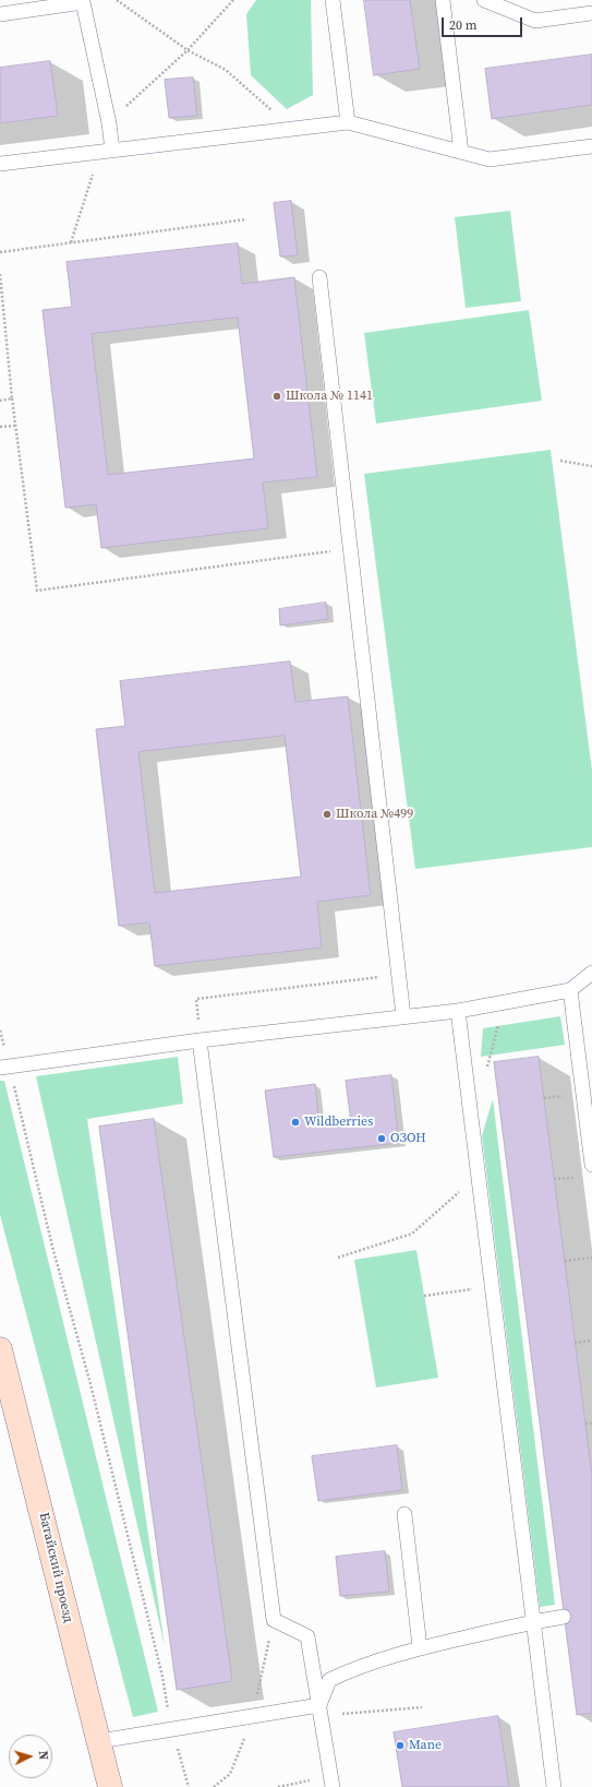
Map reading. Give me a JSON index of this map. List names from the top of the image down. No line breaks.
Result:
{"streets":{"main road":["Батайский проезд"]},"places":["Школа № 1141","Школа №499","Wildberries","ОЗОН","Mane"],"scale_bar":"20 m","north":"right"}
